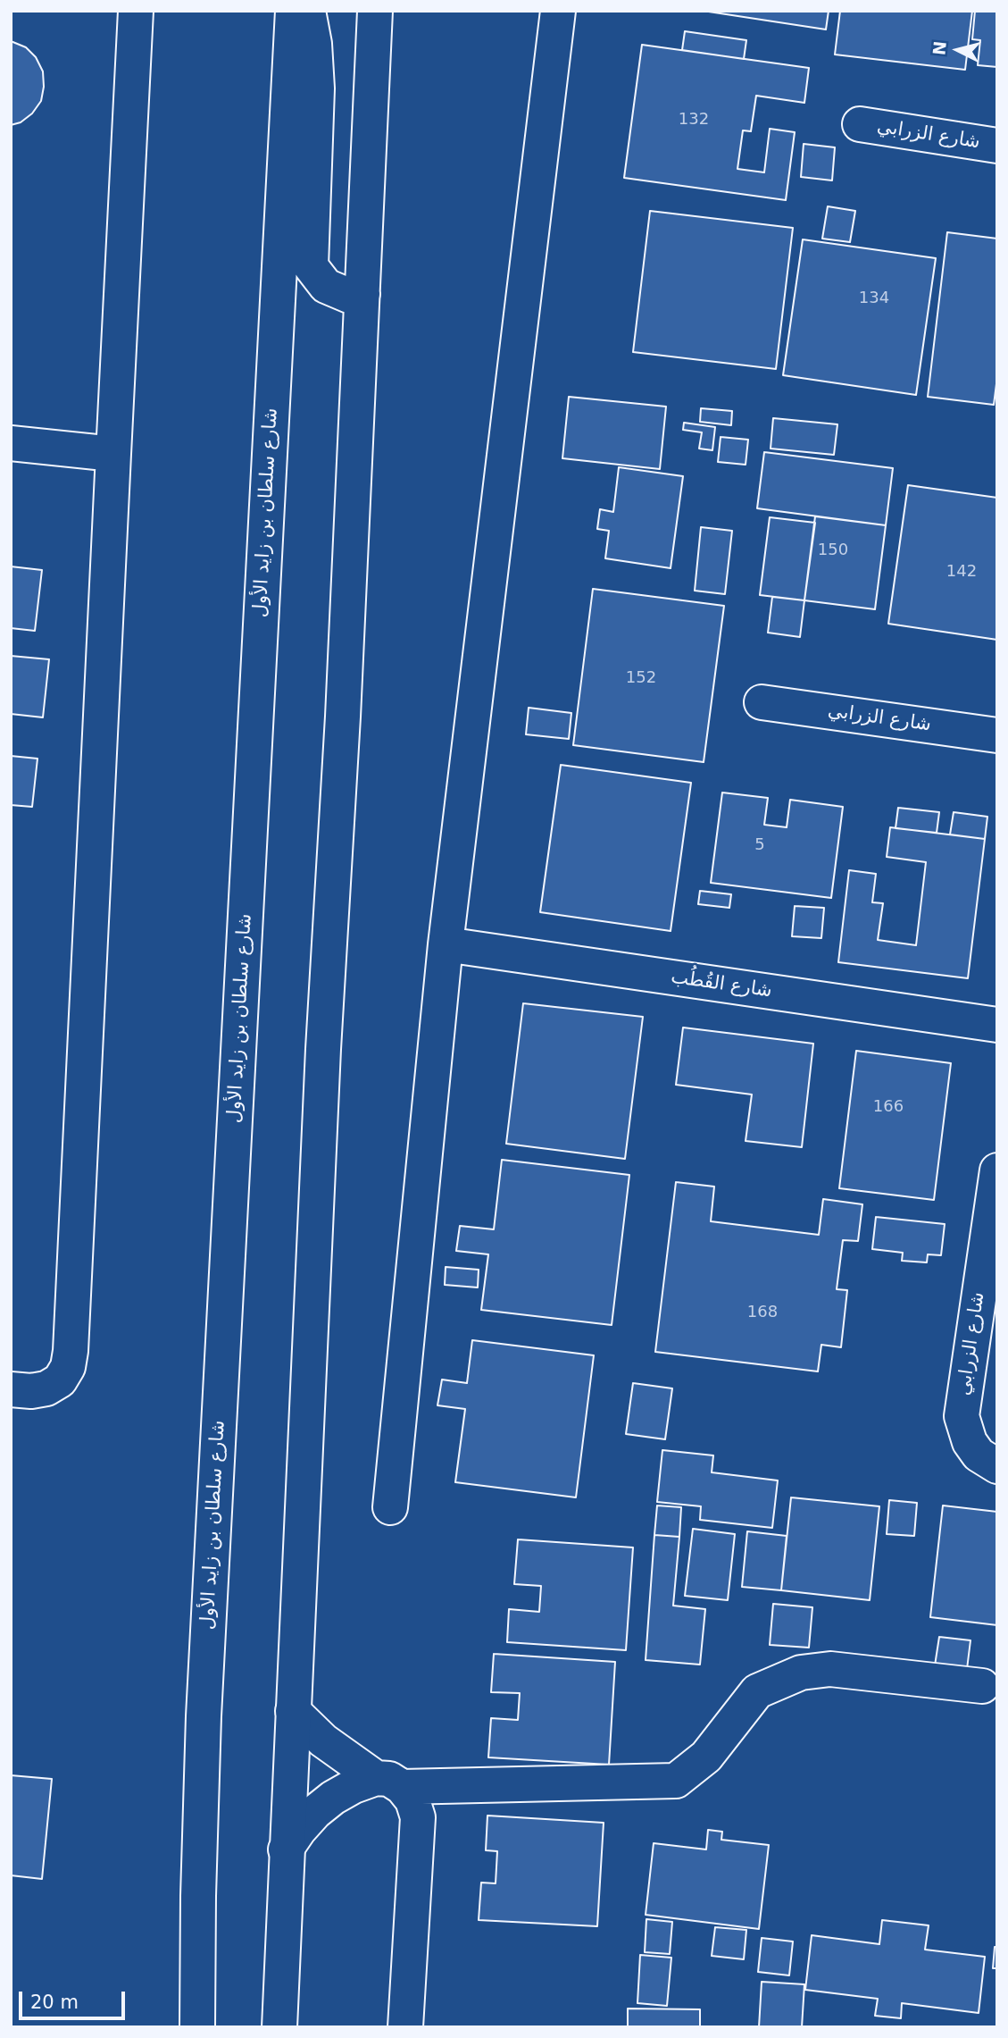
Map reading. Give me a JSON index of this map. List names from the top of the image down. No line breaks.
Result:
{"streets":{"main road":["شارع الزرابي","شارع سلطان بن زايد الأول","شارع القُطُب"]},"house_numbers":["132","134","150","142","152","5","166","168"],"scale_bar":"20 m","north":"left"}
